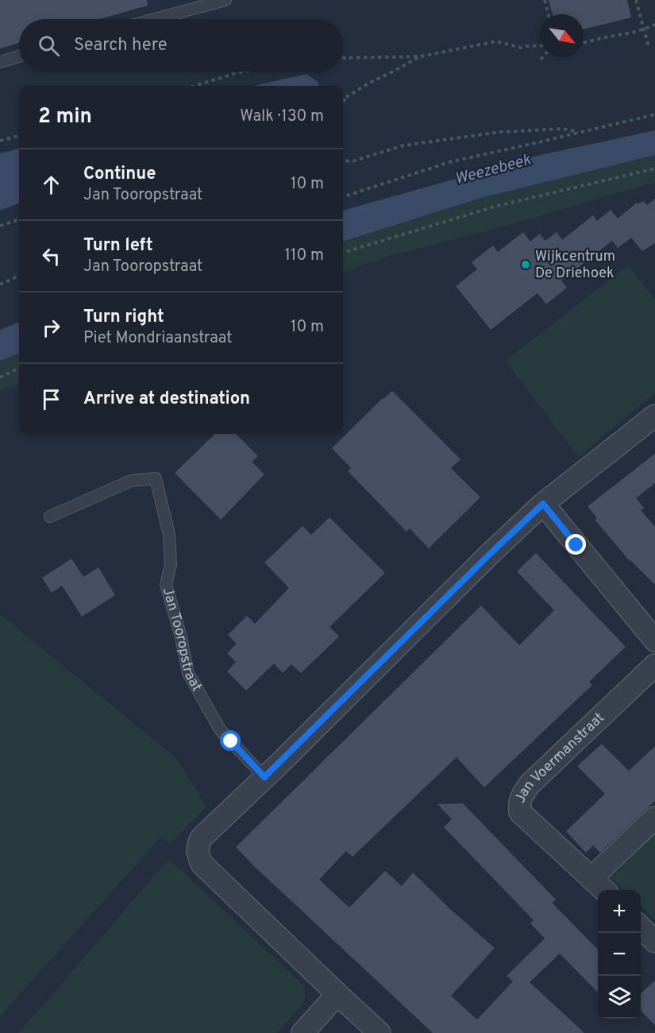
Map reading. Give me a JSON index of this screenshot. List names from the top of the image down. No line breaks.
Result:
{"streets":{"street":["Jan Voermanstraat"],"lane":["Jan Tooropstraat"]},"water":["Weezebeek"],"places":["Wijkcentrum De Driehoek"],"north":"bottom right","page":{"search":"Search here","heading":["2 min","Walk · 130 m"],"list":[["Continue","Jan Tooropstraat","10 m"],["Turn left","Jan Tooropstraat","110 m"],["Turn right","Piet Mondriaanstraat","10 m"],"Arrive at destination"],"map_buttons":["+","−"]}}
